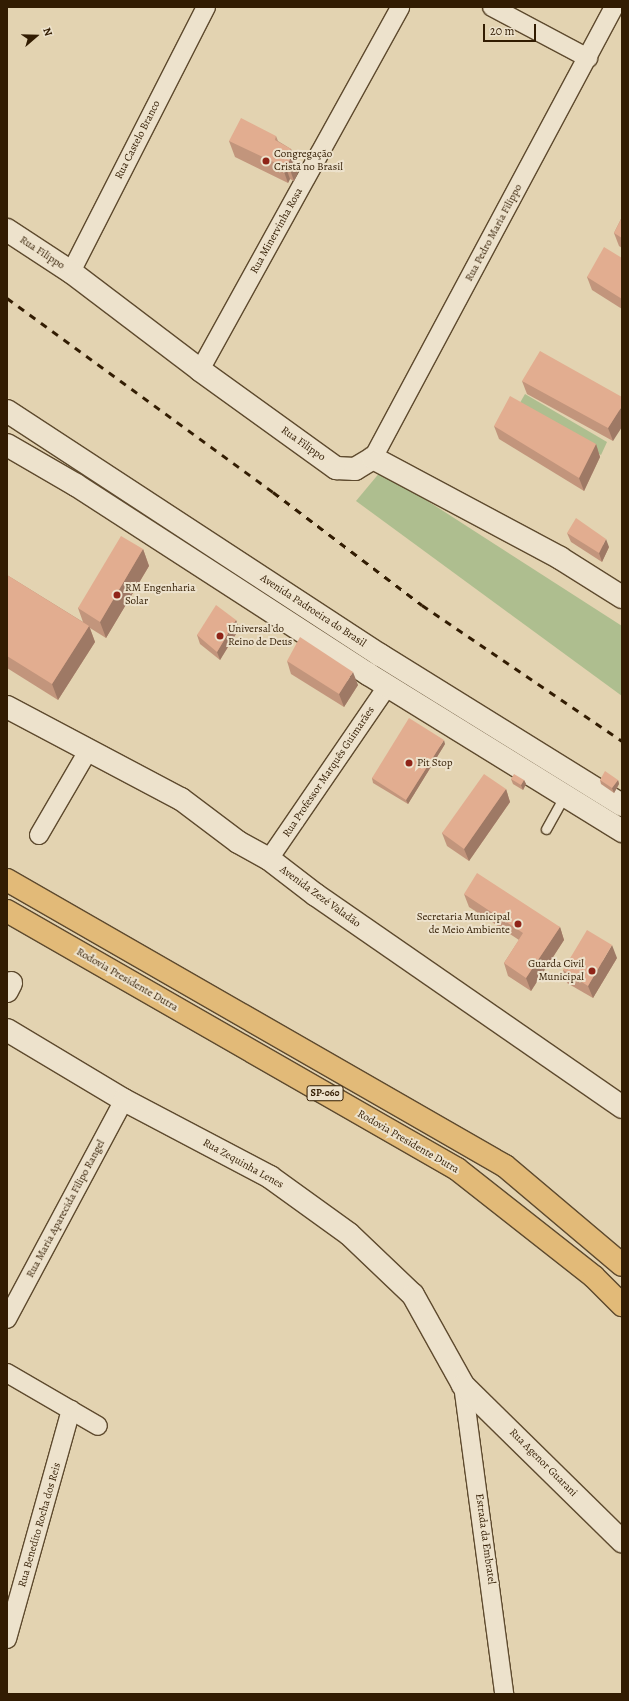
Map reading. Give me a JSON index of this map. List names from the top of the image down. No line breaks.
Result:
{"streets":{"highway":["Rodovia Presidente Dutra","SP-060"],"street":["Rua Castelo Branco","Rua Minervinha Rosa","Rua Pedro Maria Filippo","Rua Filippo","Avenida Padroeira do Brasil","Rua Professor Marquês Guimarães","Avenida Zezé Valadão","Rua Zequinha Lenes","Rua Maria Aparecida Filipo Rangel","Rua Agenor Guarani","Rua Benedito Rocha dos Reis","Estrada da Embratel"]},"crossings":[["Rua Castelo Branco","Rua Filippo"],["Rua Minervinha Rosa","Rua Filippo"],["Rua Pedro Maria Filippo","Rua Filippo"],["Avenida Padroeira do Brasil","Rua Professor Marquês Guimarães"],["Rua Professor Marquês Guimarães","Avenida Zezé Valadão"],["Rua Zequinha Lenes","Rua Maria Aparecida Filipo Rangel"],["Rua Zequinha Lenes","Rua Agenor Guarani"],["Rua Zequinha Lenes","Estrada da Embratel"],["Rua Agenor Guarani","Estrada da Embratel"]],"places":["Congregação Cristã no Brasil","RM Engenharia Solar","Universal do Reino de Deus","Pit Stop","Secretaria Municipal de Meio Ambiente","Guarda Civil Municipal"],"scale_bar":"20 m","north":"right"}
